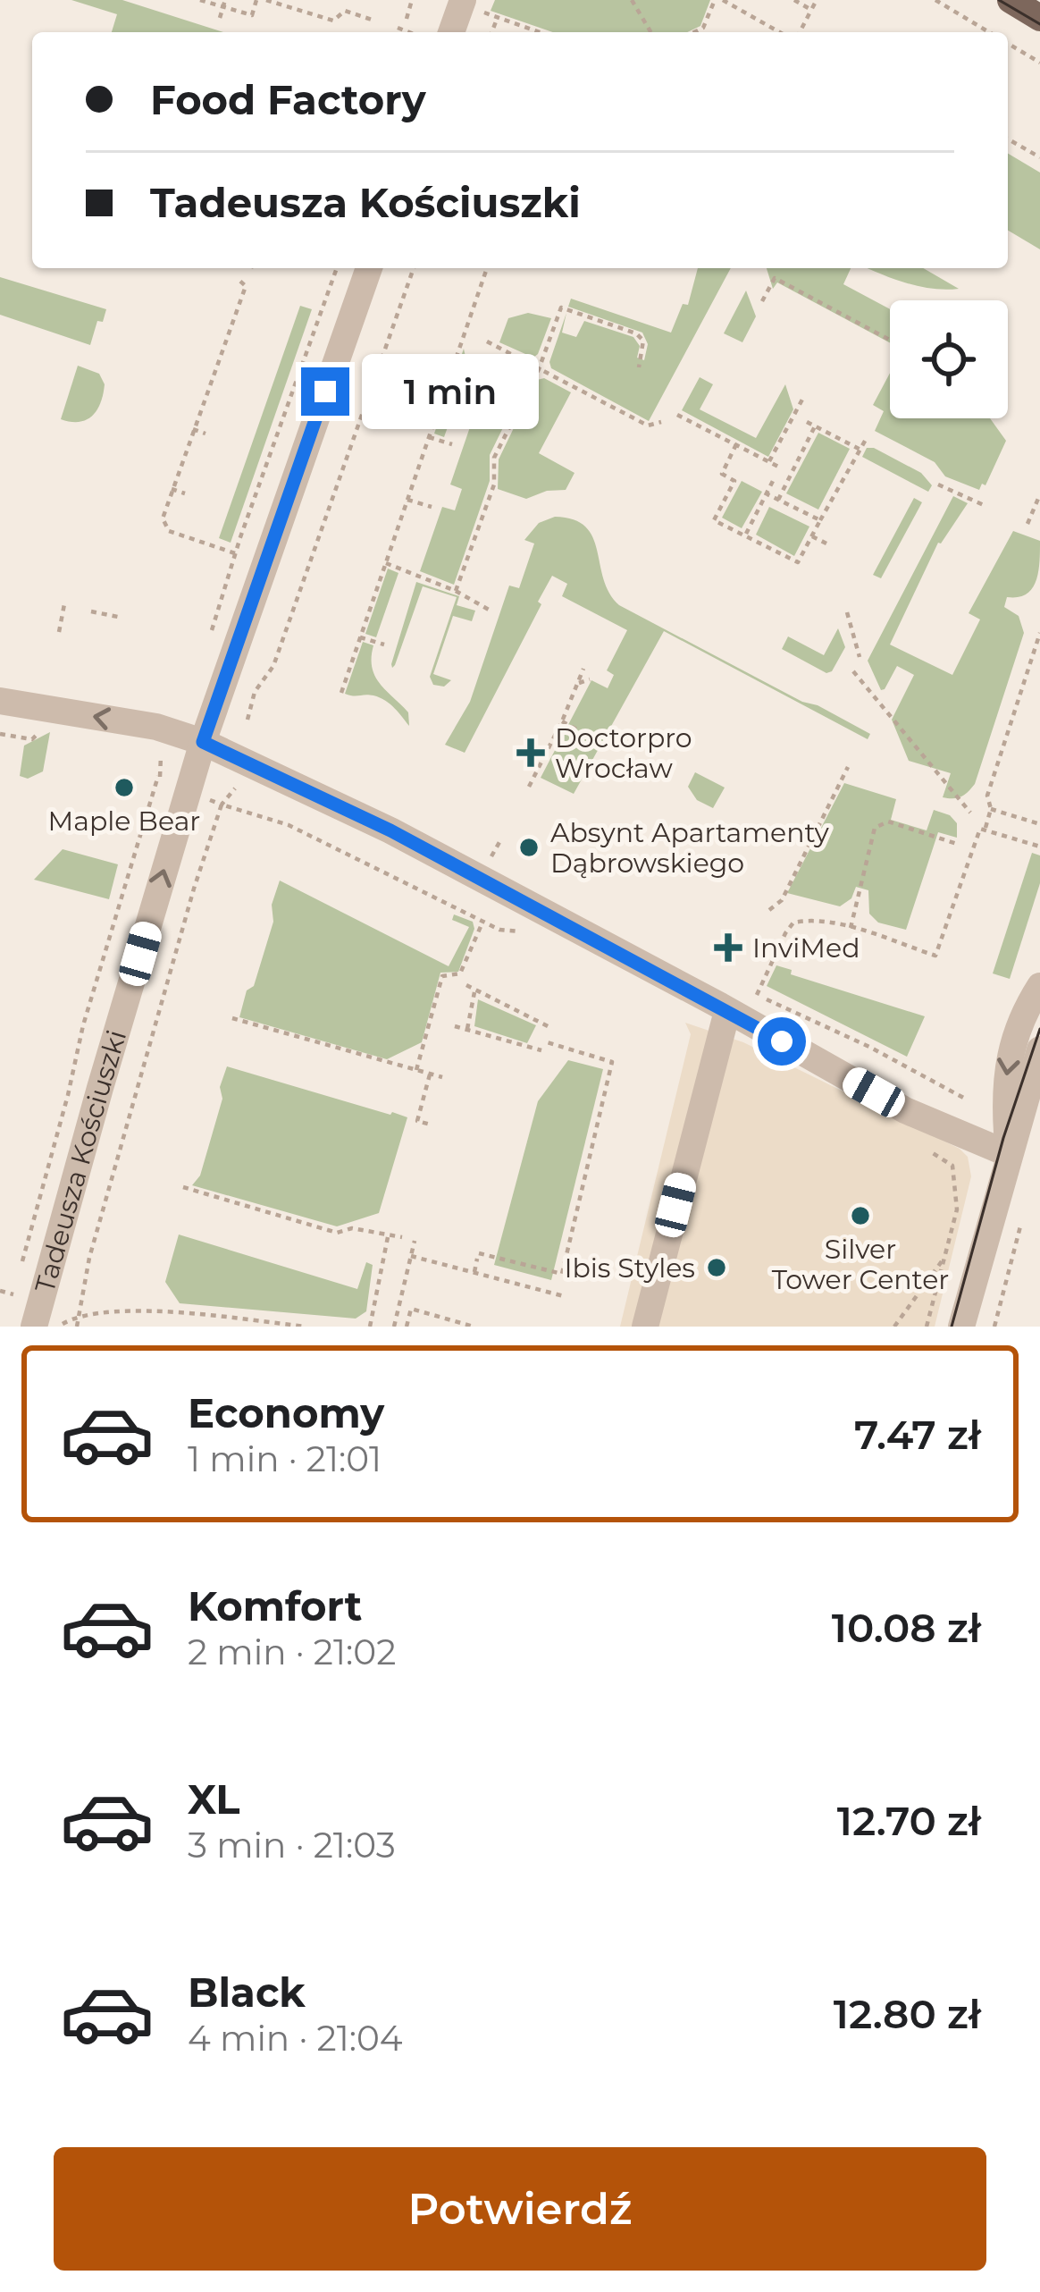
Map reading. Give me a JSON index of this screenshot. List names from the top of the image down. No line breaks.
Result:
{"streets":{"street":["Tadeusza Kościuszki"]},"one_way":["Tadeusza Kościuszki"],"places":{"health":["Doctorpro Wrocław","InviMed"],"other":["Maple Bear","Absynt Apartamenty Dąbrowskiego","Silver Tower Center","Ibis Styles"]},"page":{"banner":["Food Factory","Tadeusza Kościuszki"],"bubble":"1 min","list":[{"name":"Economy","note":"1 min · 21:01","value":"7.47 zł"},{"name":"Komfort","note":"2 min · 21:02","value":"10.08 zł"},{"name":"XL","note":"3 min · 21:03","value":"12.70 zł"},{"name":"Black","note":"4 min · 21:04","value":"12.80 zł"}],"buttons":"Potwierdź"}}
